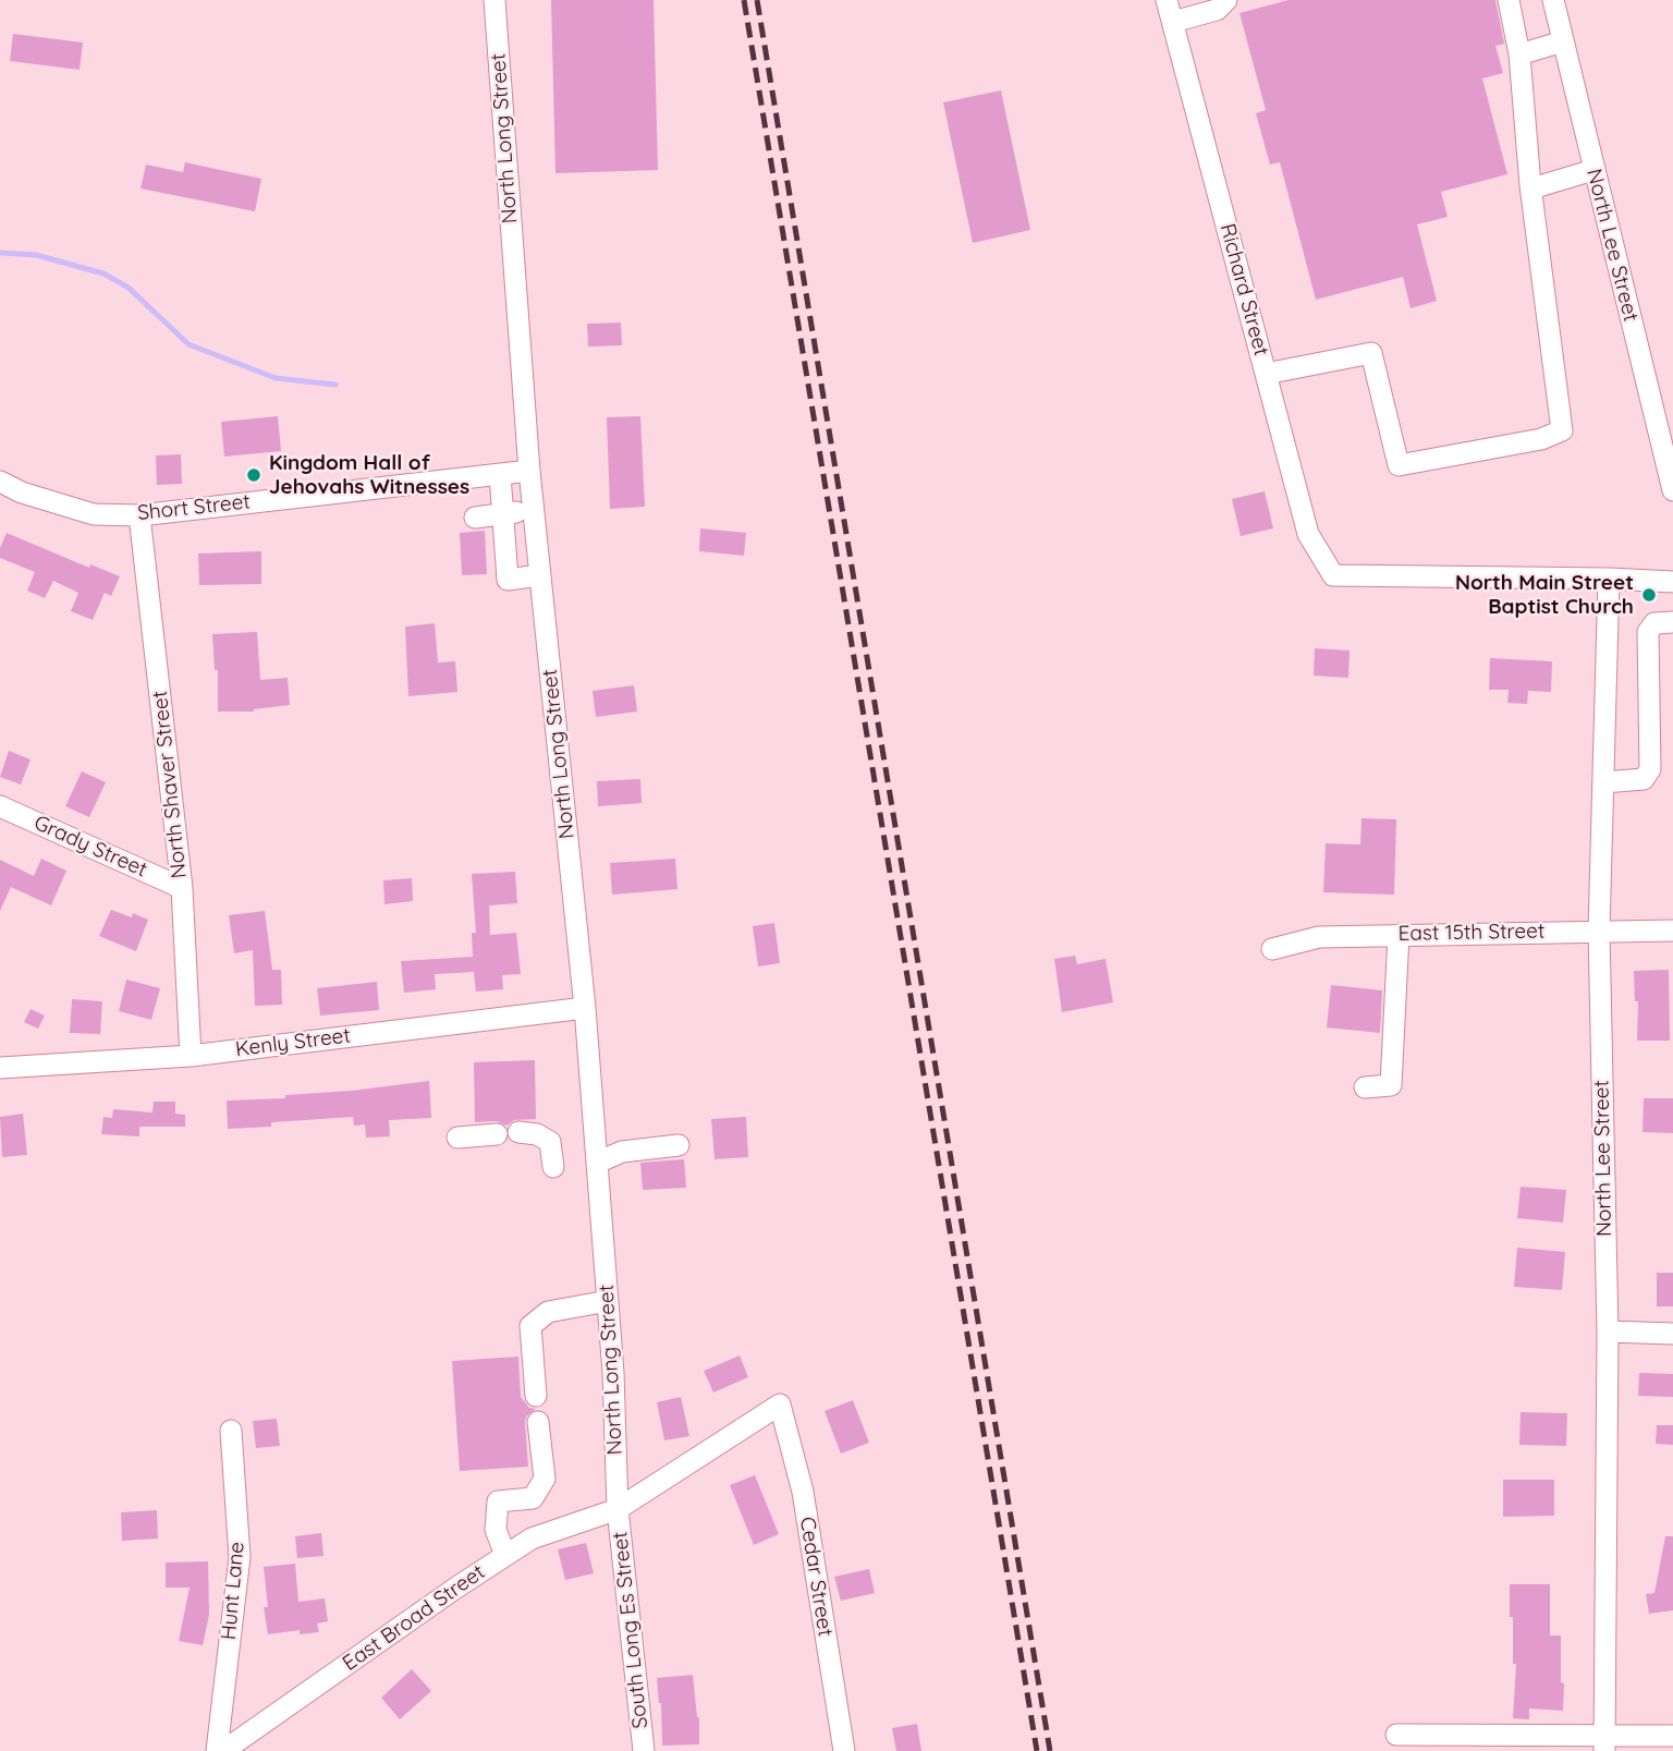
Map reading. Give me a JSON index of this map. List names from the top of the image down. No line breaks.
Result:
{"streets":{"street":["North Long Street","North Lee Street","Richard Street","Short Street","North Shaver Street","Grady Street","East 15th Street","Kenly Street","Cedar Street","Hunt Lane","East Broad Street","South Long Es Street"]},"crossings":[["North Long Street","Short Street"],["North Long Street","Kenly Street"],["North Long Street","East Broad Street"],["North Long Street","South Long Es Street"],["North Lee Street","Richard Street"],["North Lee Street","East 15th Street"],["Short Street","North Shaver Street"],["North Shaver Street","Grady Street"],["North Shaver Street","Kenly Street"],["Cedar Street","East Broad Street"],["East Broad Street","South Long Es Street"]],"places":["Kingdom Hall of Jehovahs Witnesses","North Main Street Baptist Church"]}
